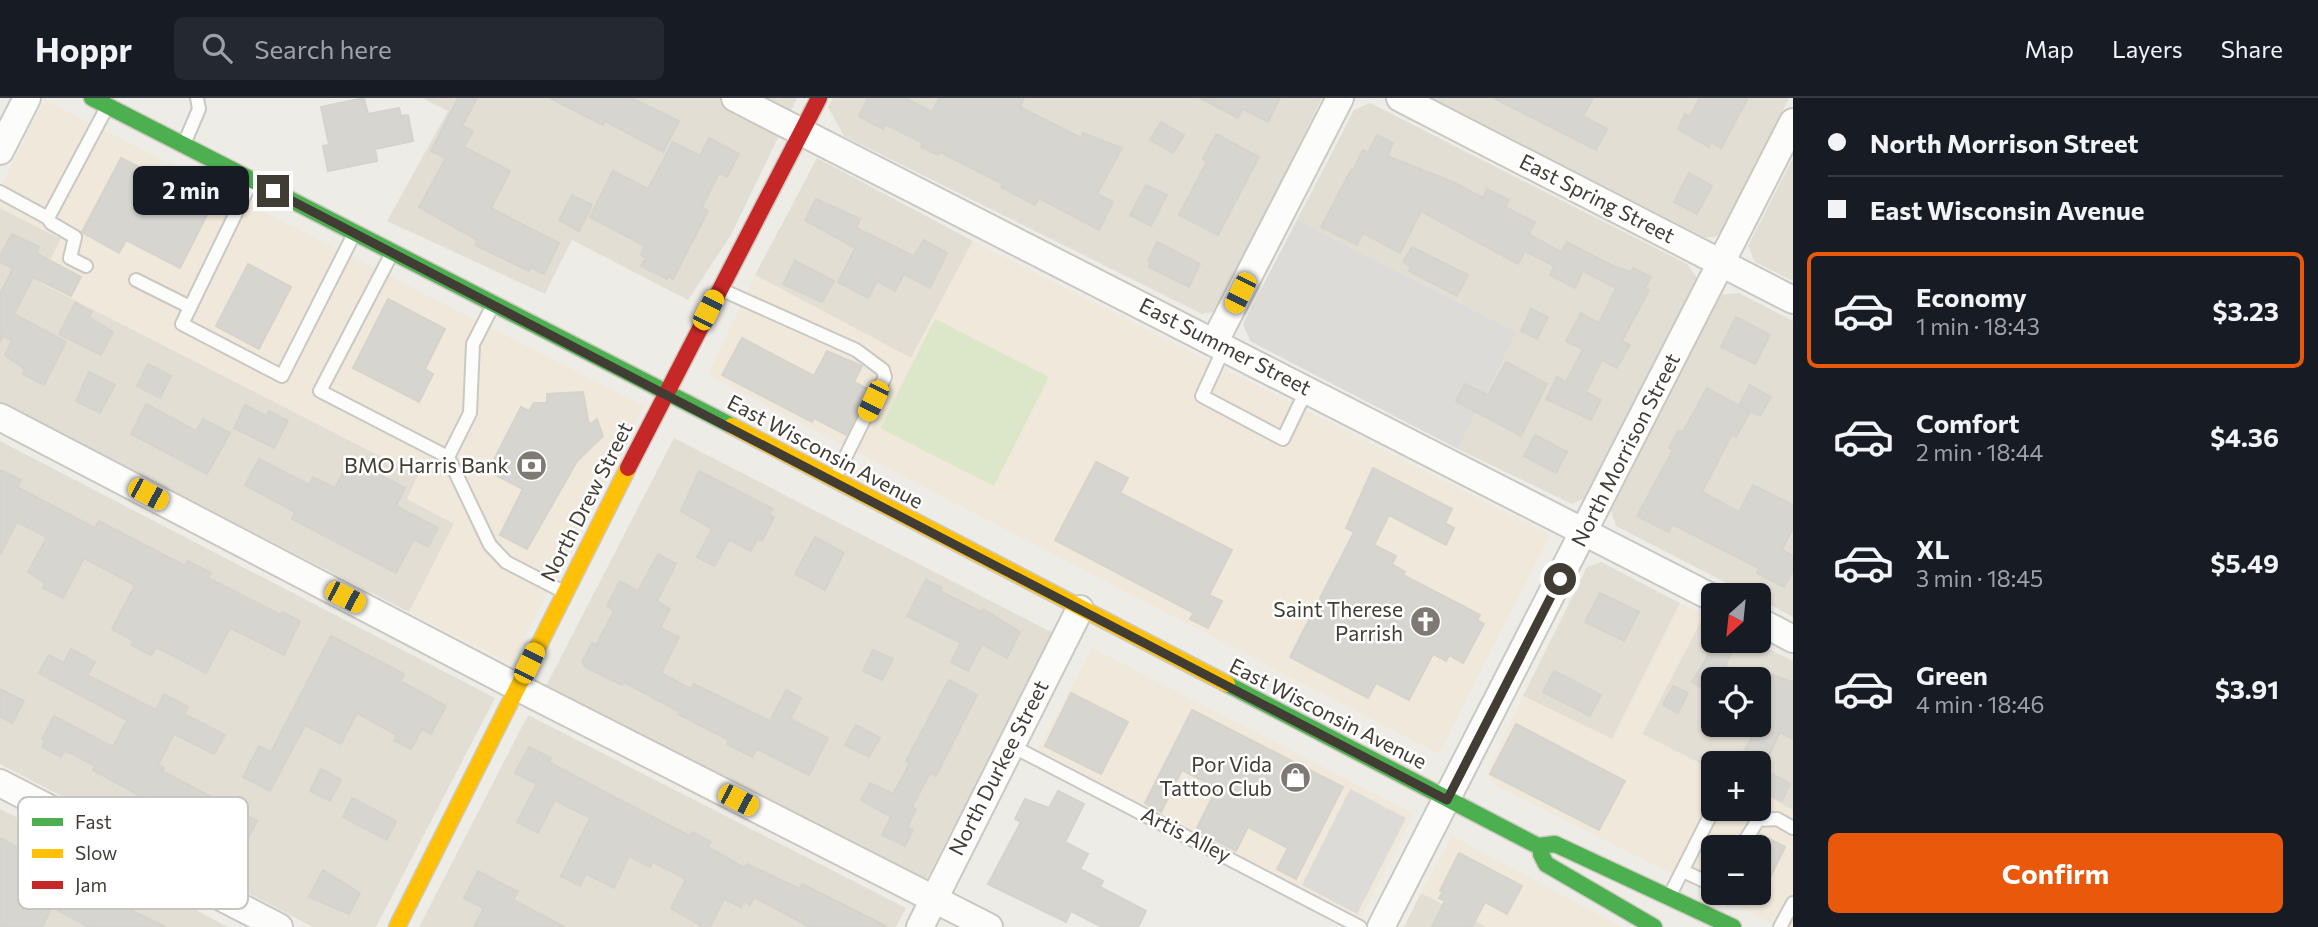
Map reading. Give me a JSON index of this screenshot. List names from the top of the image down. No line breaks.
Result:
{"streets":{"main road":["East Wisconsin Avenue","North Drew Street"],"street":["East Spring Street","East Summer Street","North Morrison Street","North Durkee Street"],"lane":["Artis Alley"]},"crossings":[["East Spring Street","North Morrison Street"],["East Summer Street","North Morrison Street"],["East Summer Street","North Drew Street"],["North Morrison Street","East Wisconsin Avenue"],["East Wisconsin Avenue","North Drew Street"],["East Wisconsin Avenue","North Durkee Street"],["North Durkee Street","Artis Alley"]],"places":{"bank":["BMO Harris Bank"],"church":["Saint Therese Parrish"],"shop":["Por Vida Tattoo Club"]},"legend":["Fast","Slow","Jam"],"north":"bottom left","page":{"header":"Hoppr","search":"Search here","nav":["Map","Layers","Share"],"banner":["North Morrison Street","East Wisconsin Avenue"],"bubble":"2 min","list":[{"name":"Economy","note":"1 min · 18:43","value":"$3.23"},{"name":"Comfort","note":"2 min · 18:44","value":"$4.36"},{"name":"XL","note":"3 min · 18:45","value":"$5.49"},{"name":"Green","note":"4 min · 18:46","value":"$3.91"}],"map_buttons":["+","−"],"buttons":"Confirm"}}
